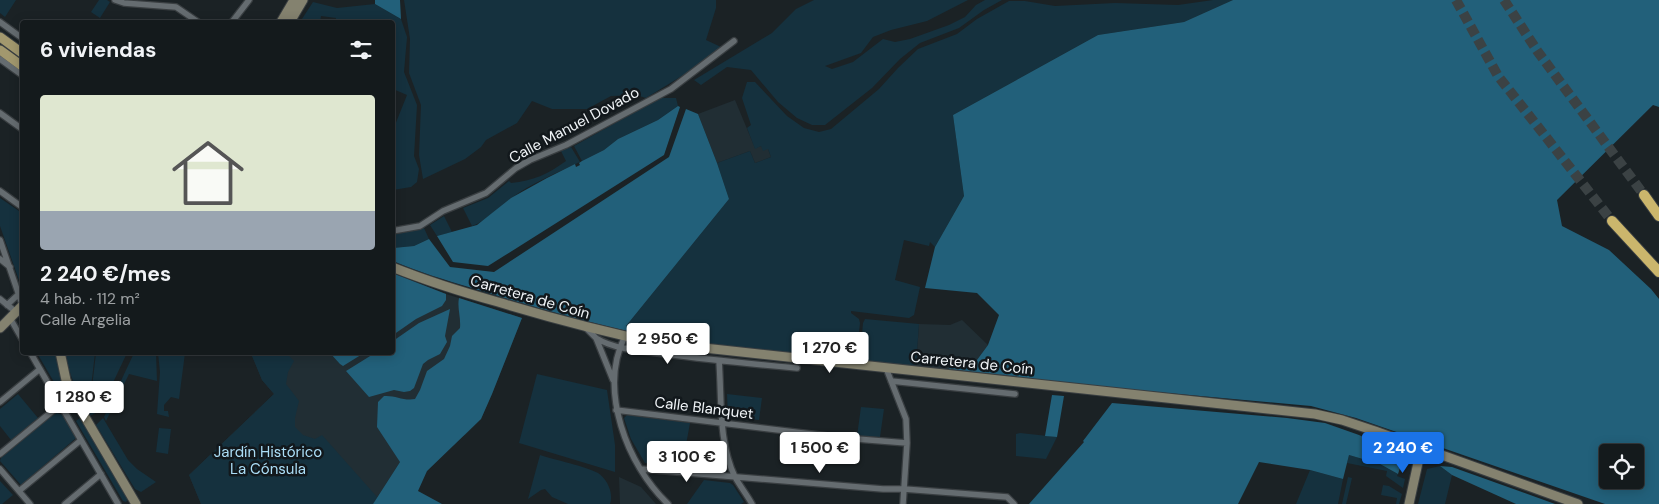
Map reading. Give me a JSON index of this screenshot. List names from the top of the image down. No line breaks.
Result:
{"streets":{"street":["Calle Manuel Dovado","Carretera de Coín","Calle Blanquet"]},"parks":["Jardín Histórico La Cónsula"],"page":{"heading":"6 viviendas","list":[{"name":"2 240 €/mes","note":"4 hab. · 112 m² · Calle Argelia"}],"price":["2 950 €","1 270 €","1 280 €","1 500 €","2 240 €","3 100 €"]}}
